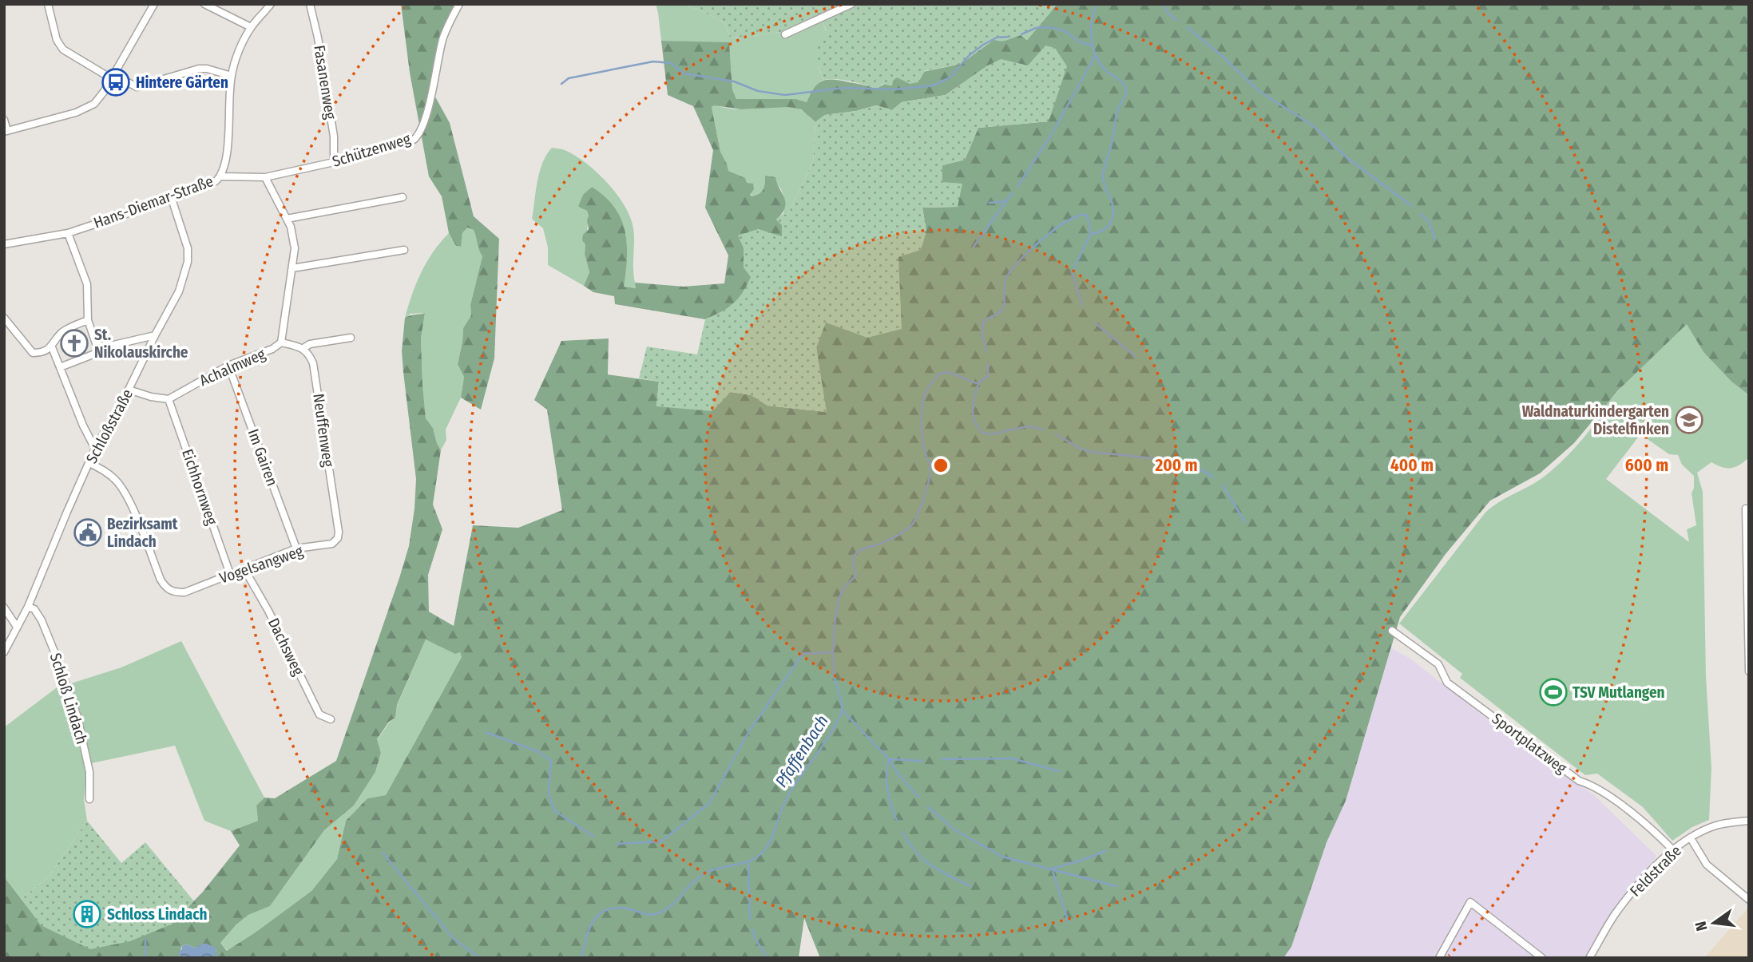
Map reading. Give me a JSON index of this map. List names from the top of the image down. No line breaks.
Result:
{"streets":{"street":["Fasanenweg","Schützenweg","Hans-Diemar-Straße","Achalmweg","Schloßstraße","Neuffenweg","Im Gairen","Eichhornweg","Vogelsangweg","Dachsweg","Schloß Lindach","Sportplatzweg","Feldstraße"]},"crossings":[["Fasanenweg","Schützenweg"],["Schützenweg","Hans-Diemar-Straße"],["Schützenweg","Achalmweg"],["Hans-Diemar-Straße","Schloßstraße"],["Achalmweg","Im Gairen"],["Achalmweg","Eichhornweg"],["Schloßstraße","Vogelsangweg"],["Schloßstraße","Schloß Lindach"],["Neuffenweg","Vogelsangweg"],["Im Gairen","Vogelsangweg"],["Eichhornweg","Vogelsangweg"],["Vogelsangweg","Dachsweg"],["Sportplatzweg","Feldstraße"]],"water":["Pfaffenbach"],"places":{"bus stop":["Hintere Gärten"],"church":["St. Nikolauskirche"],"school or university":["Waldnaturkindergarten Distelfinken"],"public building":["Bezirksamt Lindach"],"sports":["TSV Mutlangen"],"building":["Schloss Lindach"]},"north":"left","rings":["200 m","400 m","600 m"]}
